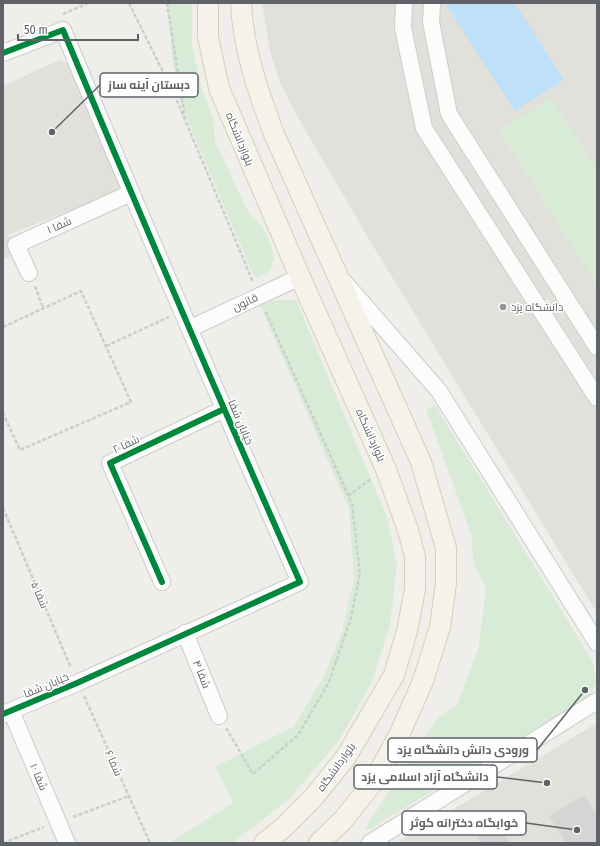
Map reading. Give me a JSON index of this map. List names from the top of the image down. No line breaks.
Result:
{"streets":{"main road":["بلواردانشگاه"],"street":["شفا ۱","قانون","خیابان شفا","شفا ۲","شفا ۴","شفا ۱۰"],"path":["شفا ۵","شفا ۶"]},"crossings":[["بلواردانشگاه","قانون"],["شفا ۱","خیابان شفا"],["قانون","خیابان شفا"],["خیابان شفا","شفا ۲"],["خیابان شفا","شفا ۵"],["خیابان شفا","شفا ۴"],["خیابان شفا","شفا ۶"],["خیابان شفا","شفا ۱۰"],["شفا ۵","شفا ۶"]],"places":["دبستان آینه ساز","دانشگاه یزد","ورودی دانش دانشگاه یزد","دانشگاه آزاد اسلامی یزد","خوابگاه دخترانه کوثر"],"scale_bar":"50 m"}
